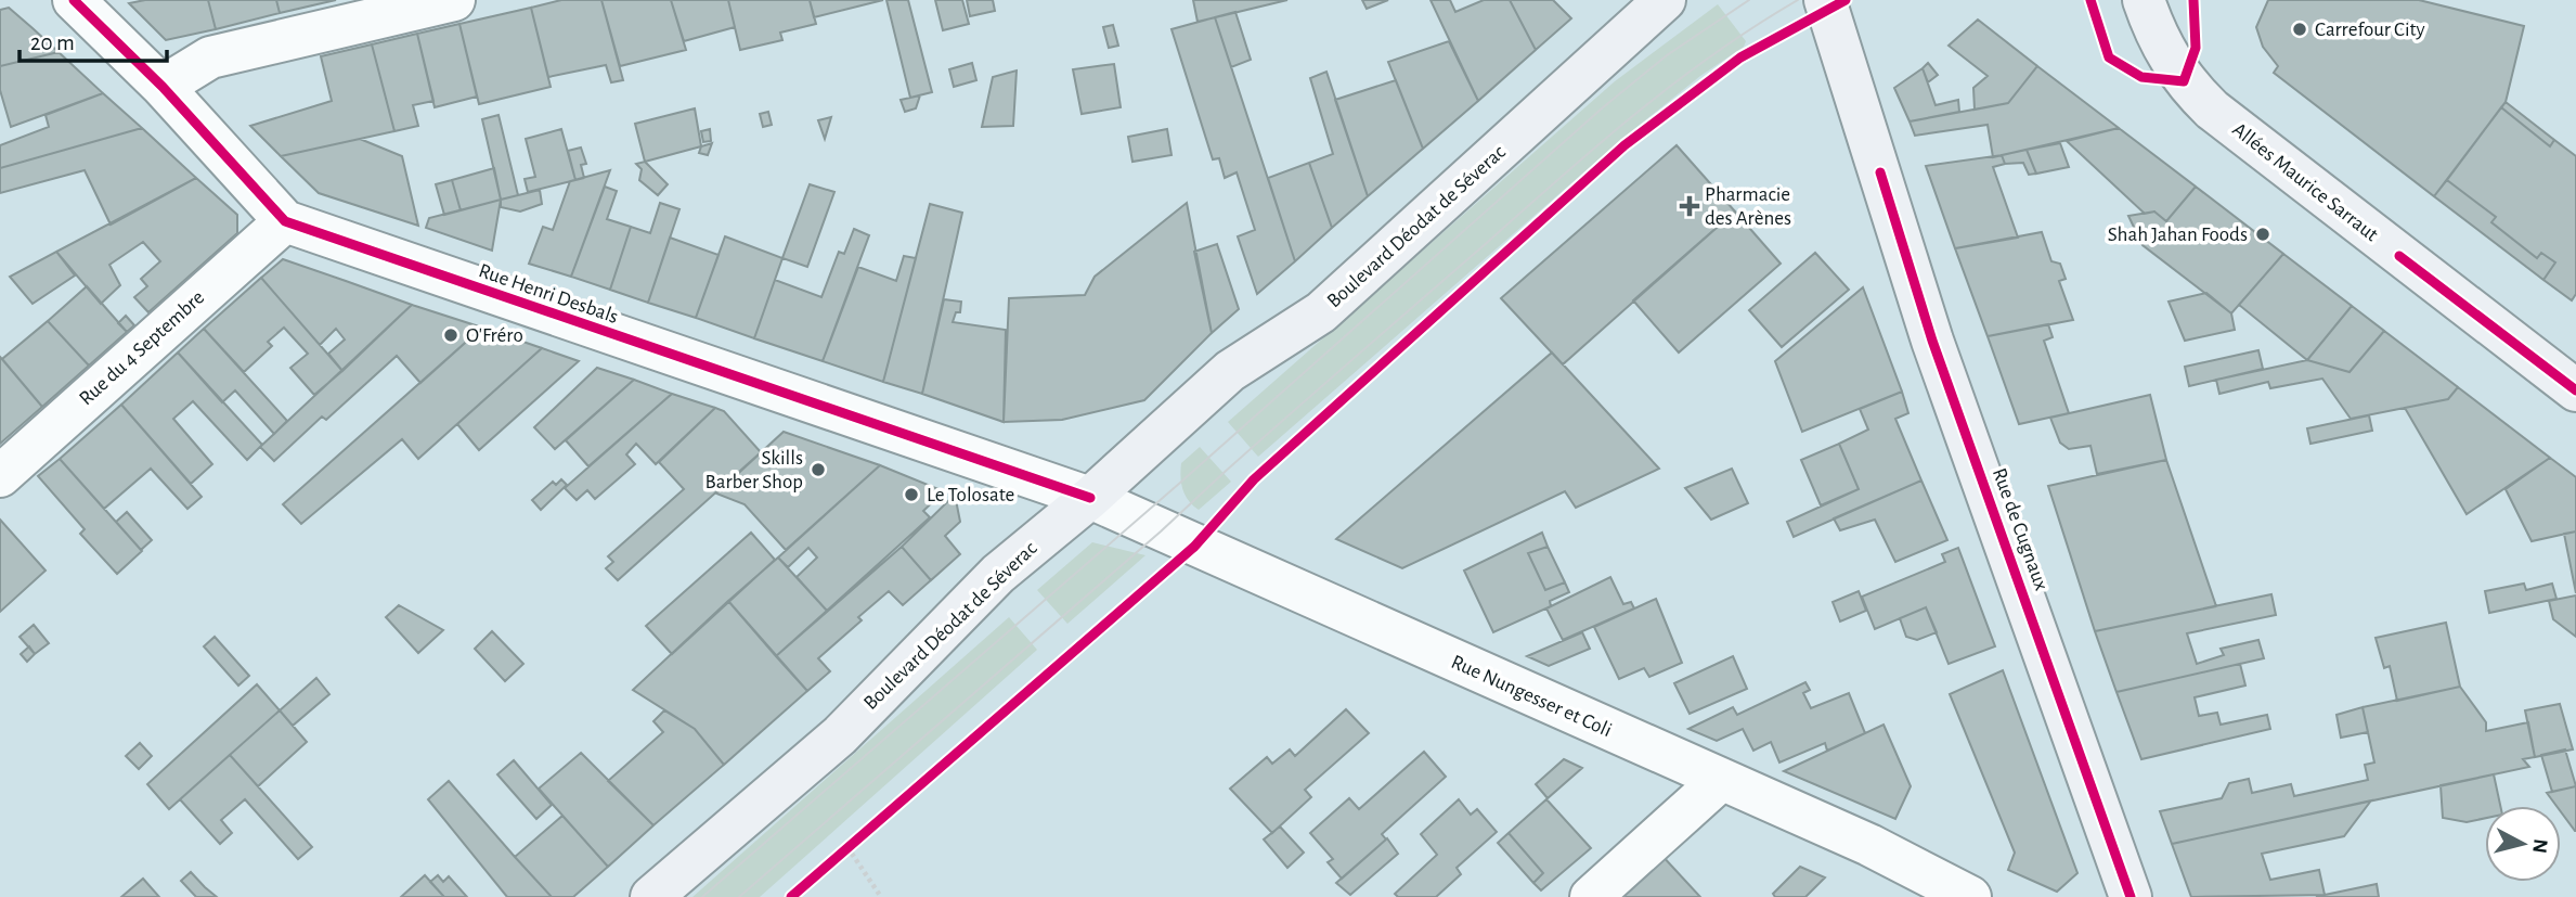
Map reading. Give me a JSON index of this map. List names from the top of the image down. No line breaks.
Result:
{"streets":{"street":["Allées Maurice Sarraut","Boulevard Déodat de Séverac","Rue Henri Desbals","Rue du 4 Septembre","Rue de Cugnaux","Rue Nungesser et Coli"]},"crossings":[["Boulevard Déodat de Séverac","Rue Henri Desbals"],["Boulevard Déodat de Séverac","Rue Nungesser et Coli"],["Rue Henri Desbals","Rue du 4 Septembre"],["Rue Henri Desbals","Rue Nungesser et Coli"]],"places":{"other":["Carrefour City","Shah Jahan Foods","O'Fréro","Skills Barber Shop","Le Tolosate"],"health":["Pharmacie des Arènes"]},"scale_bar":"20 m","north":"right"}
